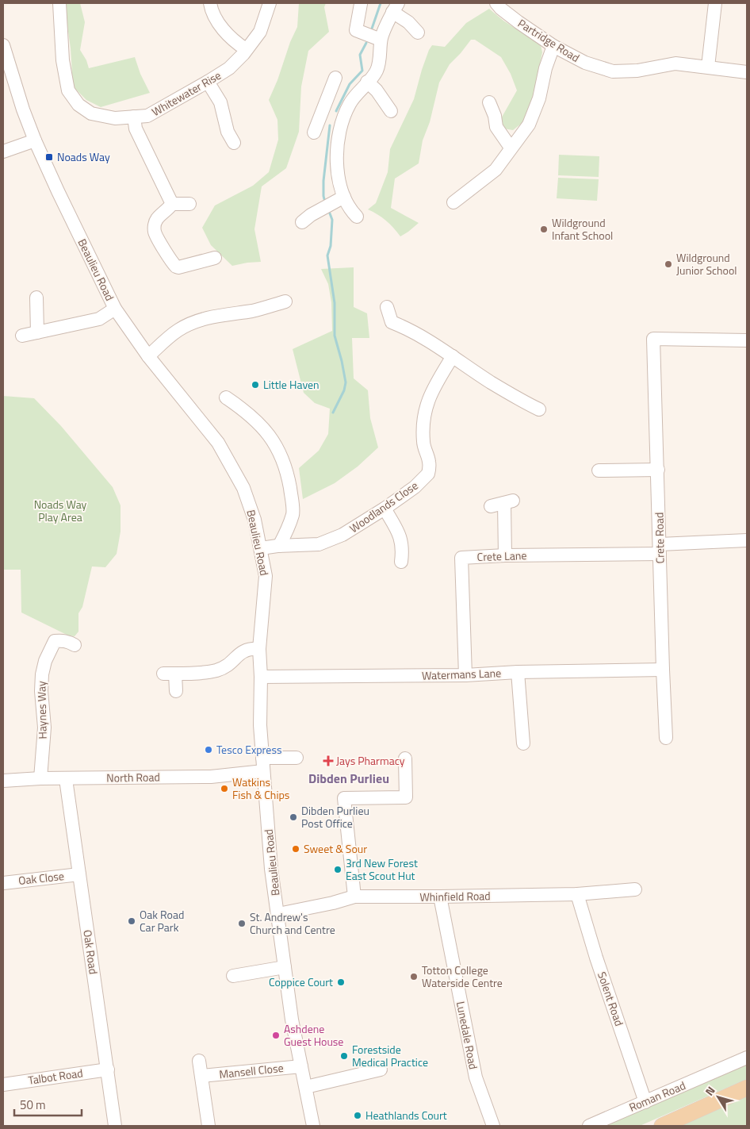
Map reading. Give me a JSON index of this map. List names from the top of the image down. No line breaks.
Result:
{"streets":{"street":["Partridge Road","Whitewater Rise","Beaulieu Road","Woodlands Close","Crete Road","Crete Lane","Watermans Lane","Haynes Way","North Road","Oak Close","Whinfield Road","Oak Road","Solent Road","Lunedale Road","Mansell Close","Talbot Road","Roman Road"]},"crossings":[["Beaulieu Road","Woodlands Close"],["Beaulieu Road","Watermans Lane"],["Beaulieu Road","North Road"],["Beaulieu Road","Whinfield Road"],["Beaulieu Road","Mansell Close"],["Crete Road","Crete Lane"],["Crete Road","Watermans Lane"],["Crete Lane","Watermans Lane"],["Haynes Way","North Road"],["North Road","Oak Road"],["Oak Close","Oak Road"],["Whinfield Road","Solent Road"],["Whinfield Road","Lunedale Road"],["Oak Road","Talbot Road"],["Solent Road","Roman Road"]],"districts":["Dibden Purlieu"],"parks":["Noads Way Play Area"],"places":{"transit":["Noads Way"],"other":["Wildground Infant School","Wildground Junior School","Little Haven","Tesco Express","Watkins Fish & Chips","Dibden Purlieu Post Office","Sweet & Sour","3rd New Forest East Scout Hut","Oak Road Car Park","St. Andrew's Church and Centre","Totton College Waterside Centre","Coppice Court","Ashdene Guest House","Forestside Medical Practice","Heathlands Court"],"health":["Jays Pharmacy"]},"scale_bar":"50 m","north":"top left"}
